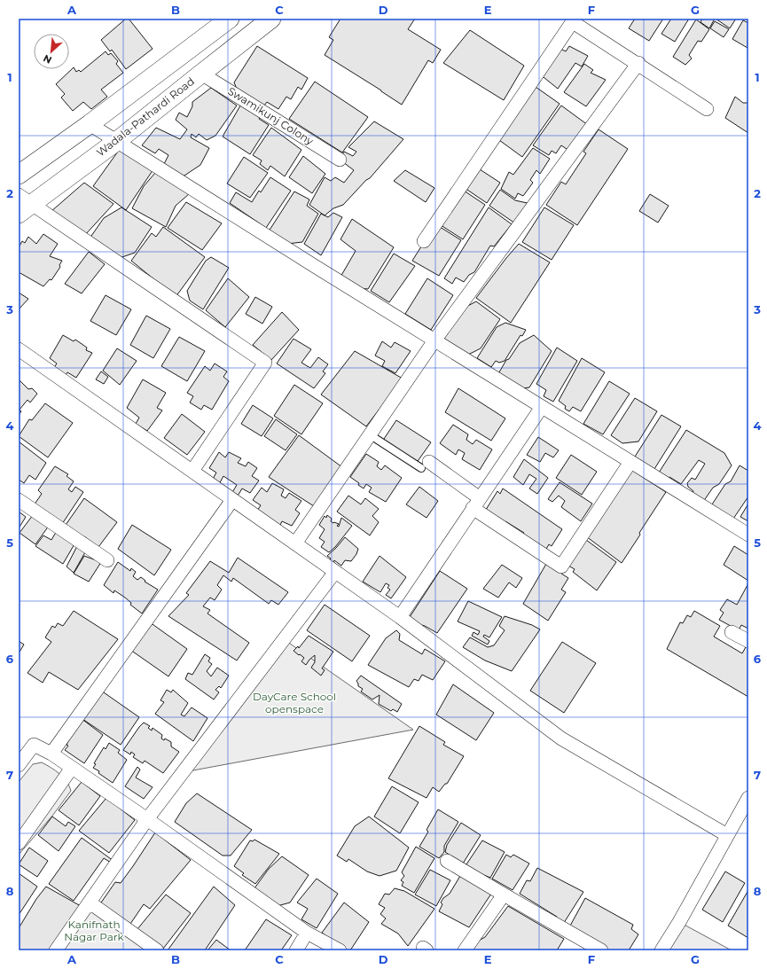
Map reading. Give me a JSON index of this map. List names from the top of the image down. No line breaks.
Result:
{"streets":{"main road":["Wadala-Pathardi Road"],"street":["Swamikunj Colony"]},"crossings":[["Swamikunj Colony","Wadala-Pathardi Road"]],"parks":["DayCare School openspace","Kanifnath Nagar Park"],"north":"bottom left","grid":{"columns":["A","B","C","D","E","F","G"],"rows":["1","2","3","4","5","6","7","8"]}}
